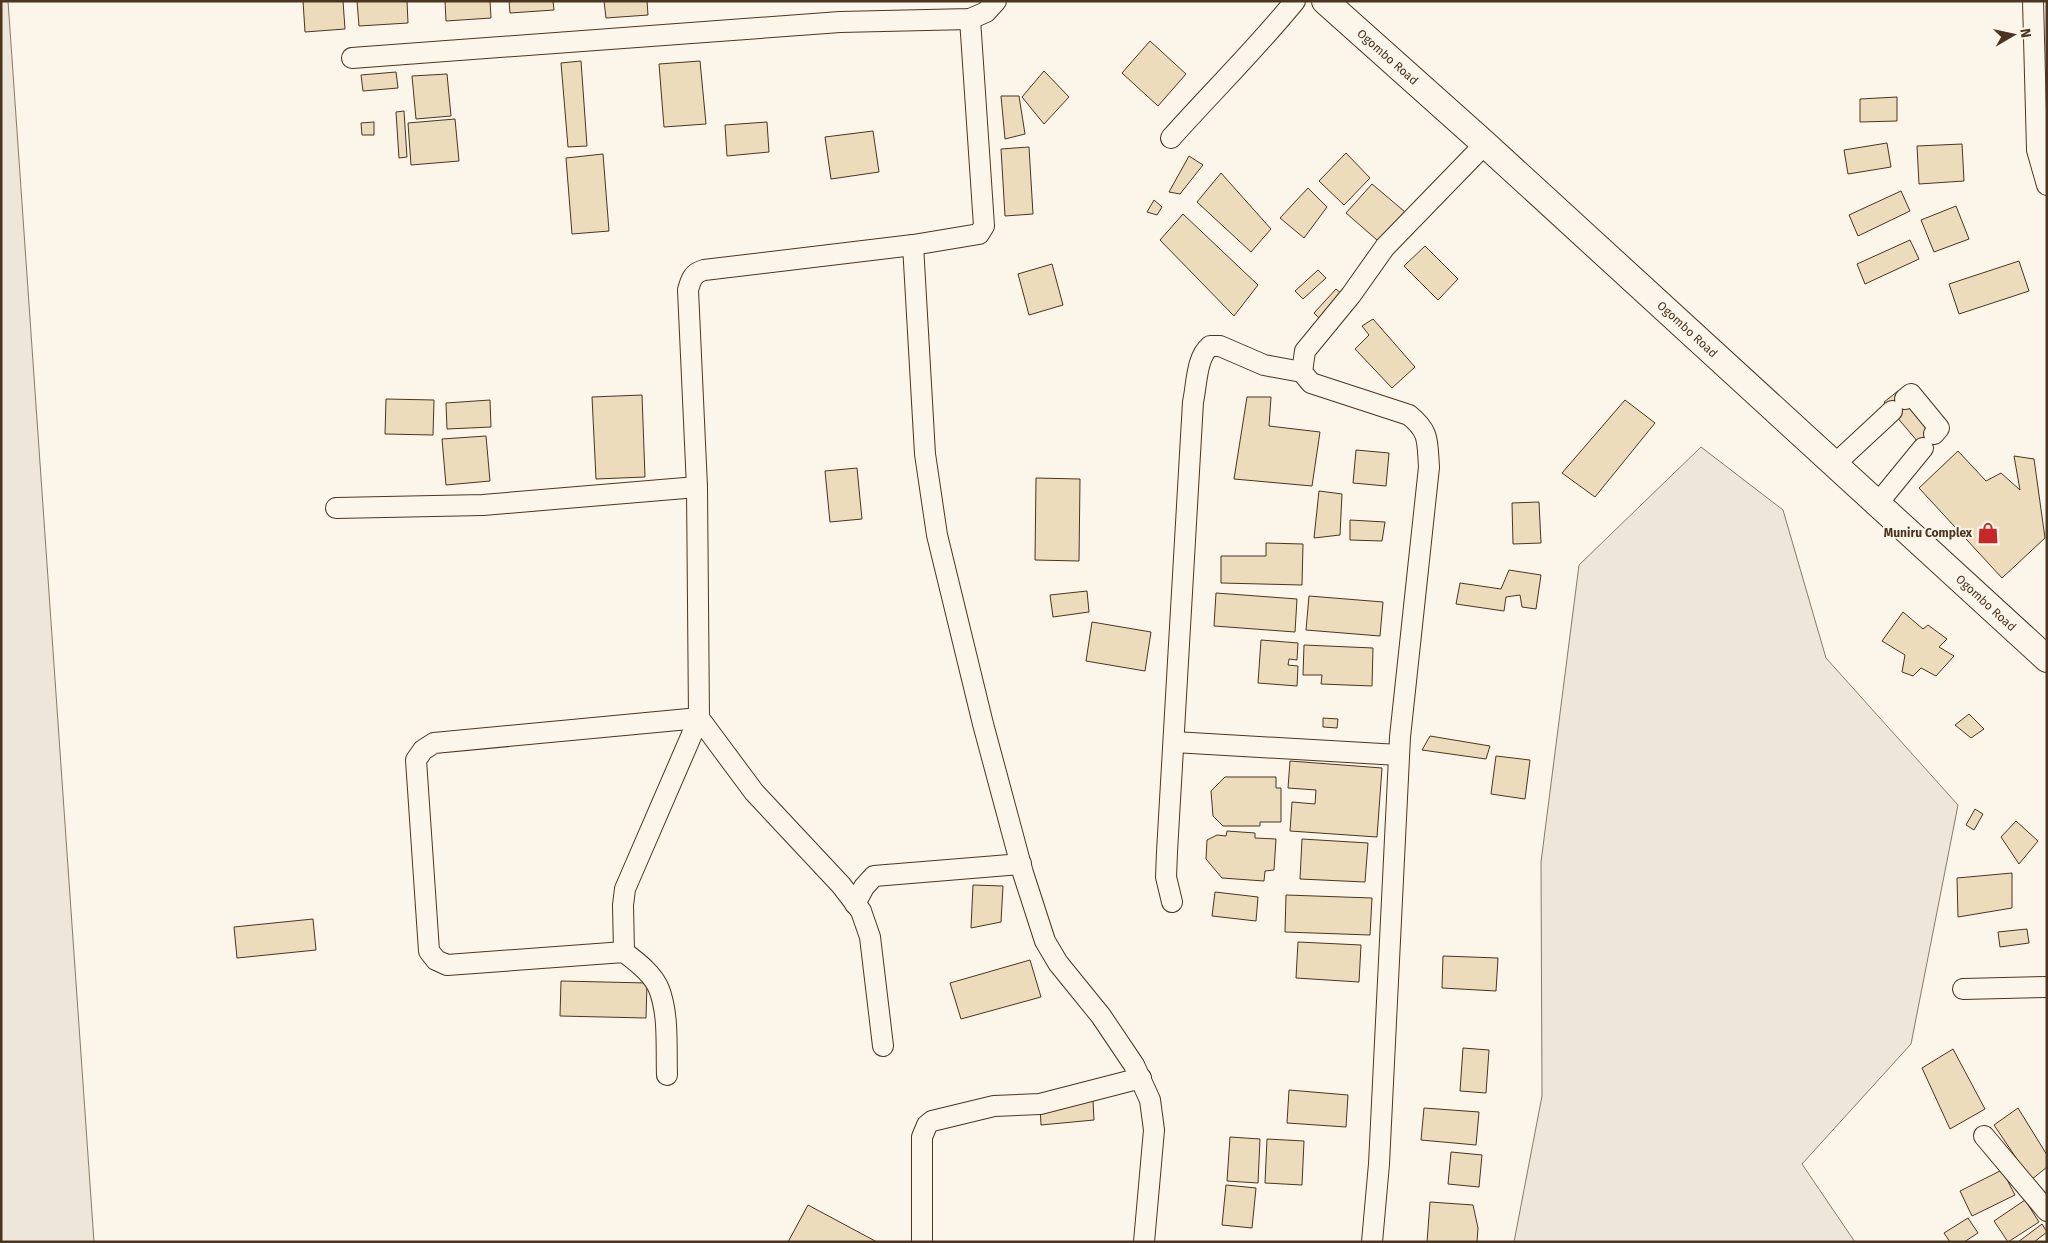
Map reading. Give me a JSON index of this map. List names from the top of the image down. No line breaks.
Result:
{"streets":{"main road":["Ogombo Road"]},"places":{"shop":["Muniru Complex"]},"north":"right"}
